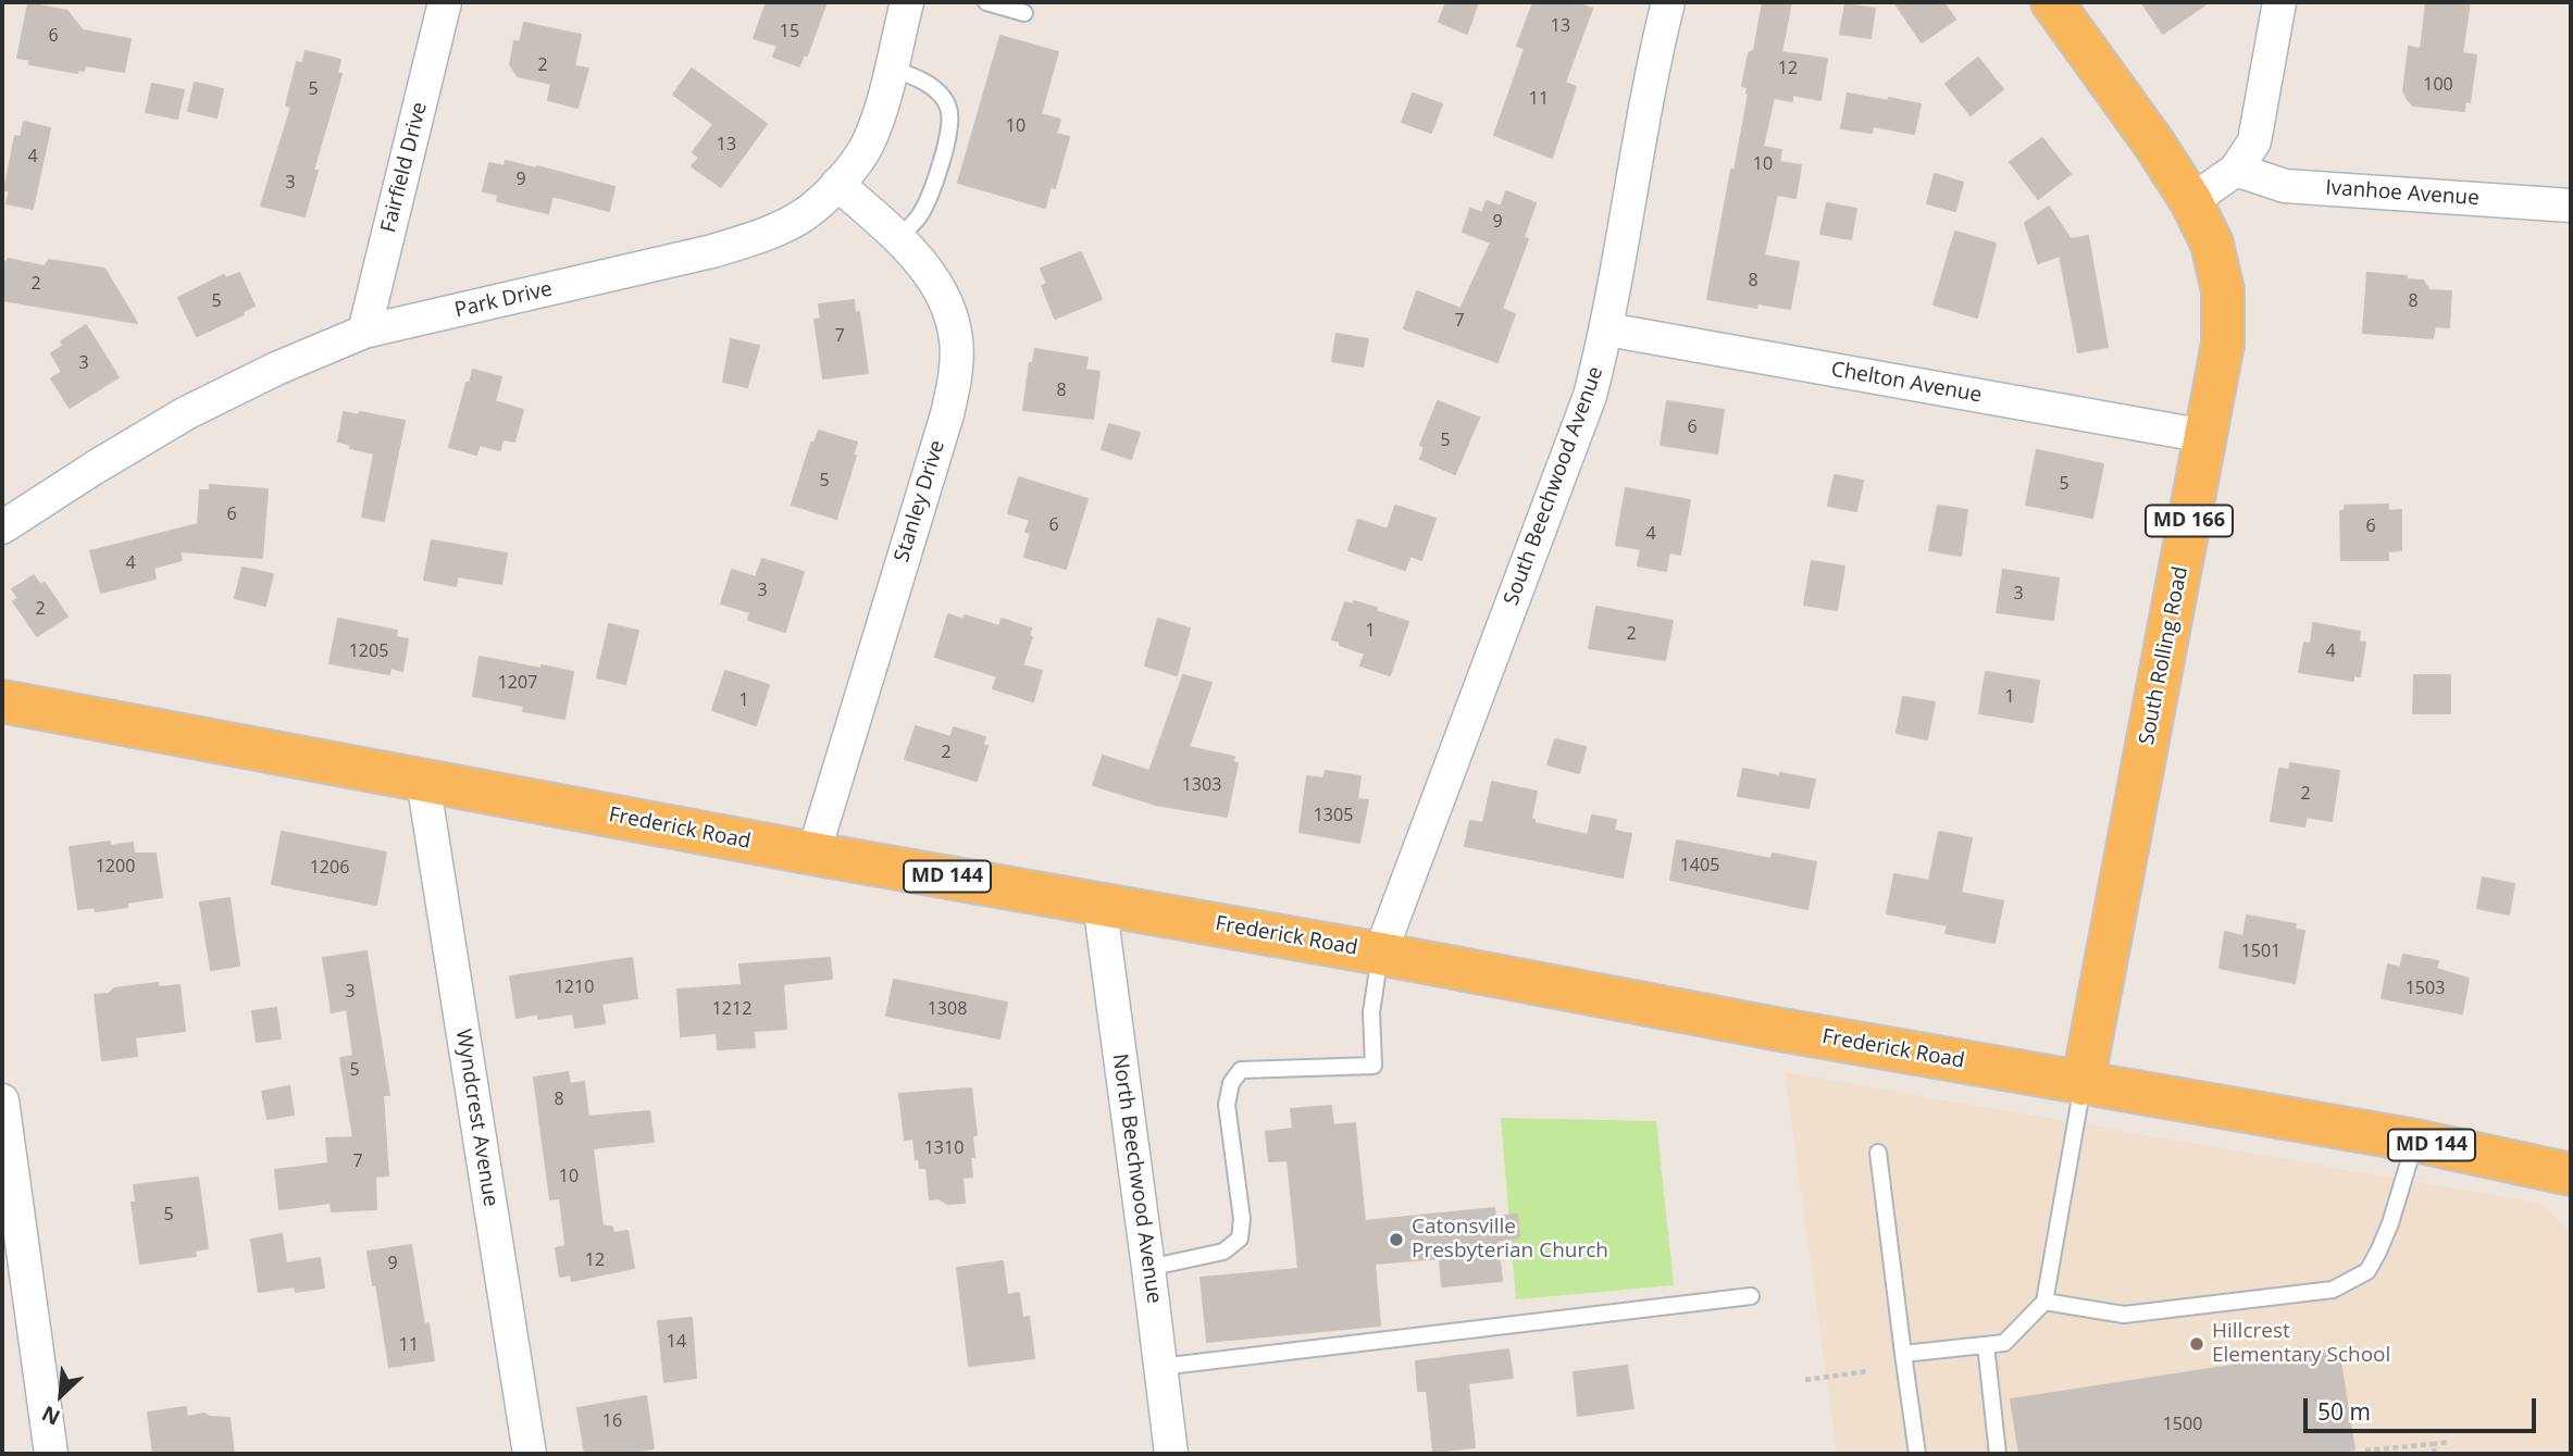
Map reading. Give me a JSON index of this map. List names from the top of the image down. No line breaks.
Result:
{"streets":{"main road":["MD 166","South Rolling Road","Frederick Road","MD 144"],"street":["Fairfield Drive","Ivanhoe Avenue","Park Drive","Chelton Avenue","South Beechwood Avenue","Stanley Drive","Wyndcrest Avenue","North Beechwood Avenue"]},"crossings":[["Fairfield Drive","Park Drive"],["Park Drive","Stanley Drive"],["Chelton Avenue","South Beechwood Avenue"],["Chelton Avenue","South Rolling Road"],["South Beechwood Avenue","Frederick Road"],["Stanley Drive","Frederick Road"],["South Rolling Road","Frederick Road"],["Frederick Road","Wyndcrest Avenue"],["Frederick Road","North Beechwood Avenue"]],"places":["Catonsville Presbyterian Church","Hillcrest Elementary School"],"house_numbers":["13","15","6","2","12","100","5","11","10","13","4","10","9","3","9","8","2","5","8","7","7","3","8","6","5","5","5","6","6","6","4","4","3","3","2","1","2","1205","4","1207","1","1","2","1303","2","1305","1405","1200","1206","1501","1210","1503","3","1212","1308","5","8","1310","7","10","5","12","9","14","11","16","1500"],"scale_bar":"50 m","north":"bottom left"}
